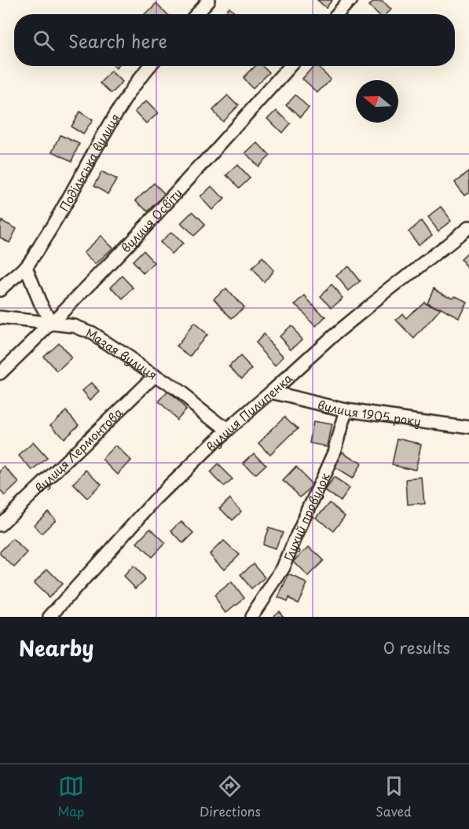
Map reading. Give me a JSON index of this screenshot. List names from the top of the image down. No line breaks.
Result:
{"streets":{"street":["Подільська вулиця","вулиця Освіти","Мазая вулиця","вулиця Пилипенка","вулиця 1905 року","вулиця Лермонтова","Глухий провулок"]},"crossings":[["вулиця Освіти","Мазая вулиця"],["Мазая вулиця","вулиця Пилипенка"],["Мазая вулиця","вулиця Лермонтова"],["вулиця Пилипенка","вулиця 1905 року"],["вулиця 1905 року","Глухий провулок"]],"north":"left","page":{"search":"Search here","heading":["Nearby","0 results"],"nav":["Map","Directions","Saved"]}}
